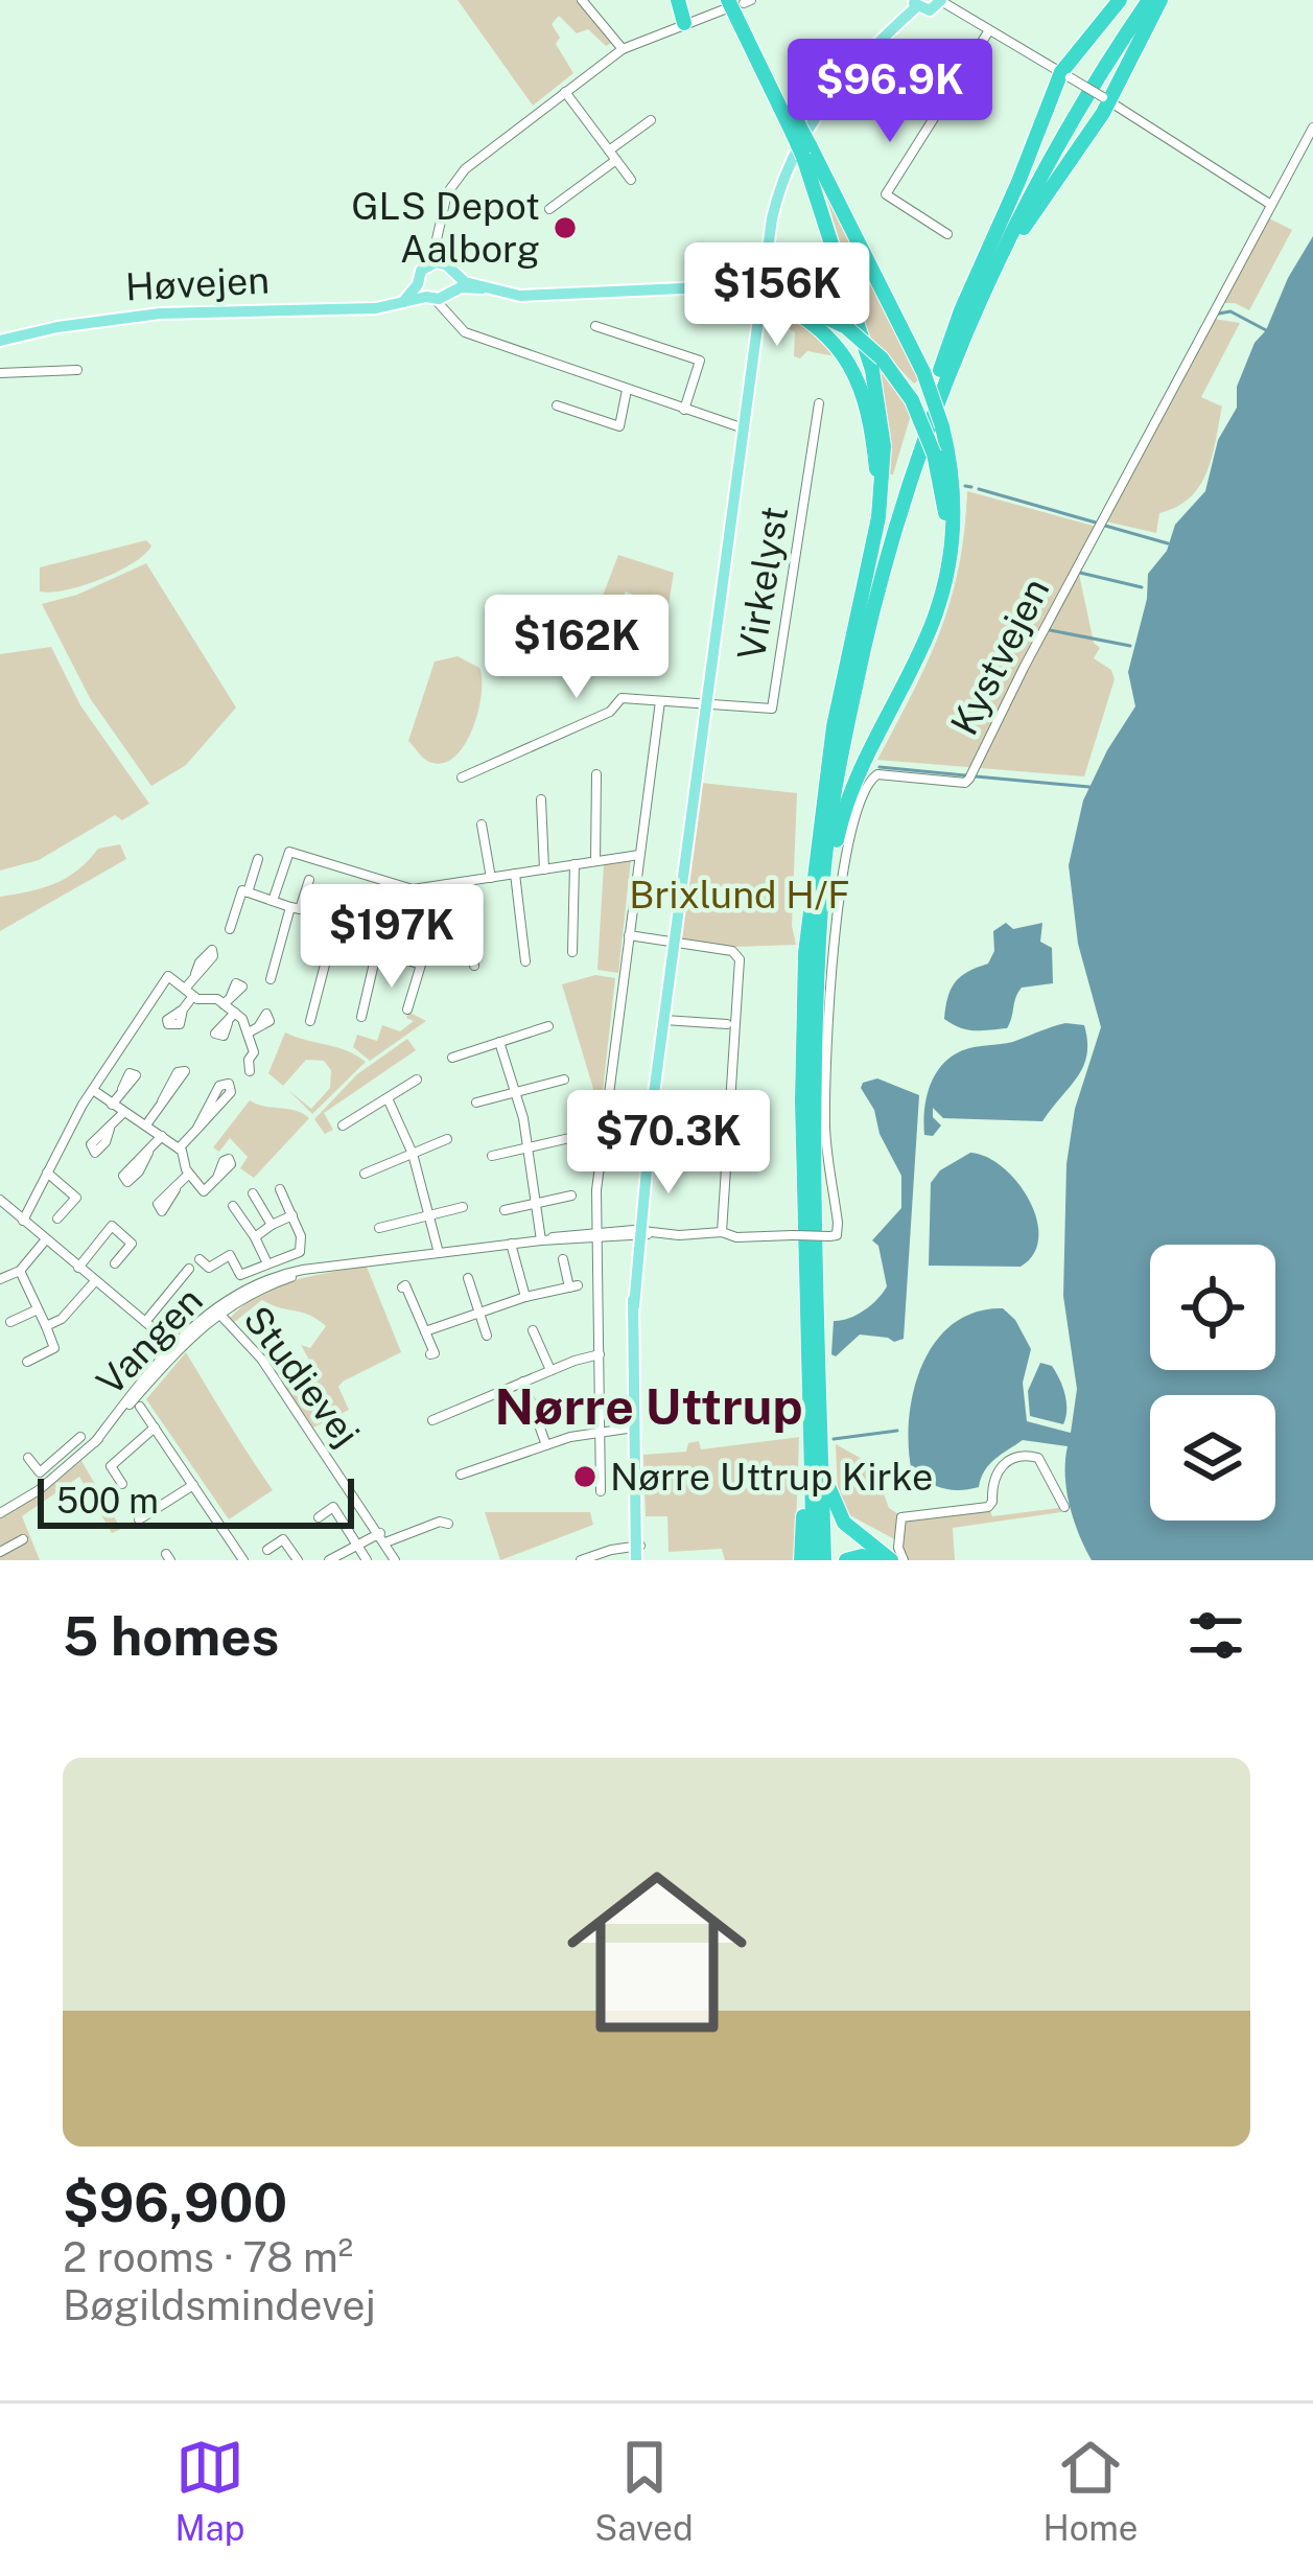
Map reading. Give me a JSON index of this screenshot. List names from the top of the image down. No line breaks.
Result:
{"streets":{"main road":["Høvejen"],"street":["Virkelyst","Kystvejen","Vangen","Studievej"]},"crossings":[["Kystvejen","Vangen"],["Vangen","Studievej"]],"districts":["Nørre Uttrup"],"parks":["Brixlund H/F"],"places":["GLS Depot Aalborg","Nørre Uttrup Kirke"],"scale_bar":"500 m","page":{"price":["$96.9K","$156K","$162K","$197K","$70.3K"],"scale":"500 m","heading":"5 homes","list":[{"name":"$96,900","note":"2 rooms · 78 m² · Bøgildsmindevej"}],"tabs":["Map","Saved","Home"]}}
